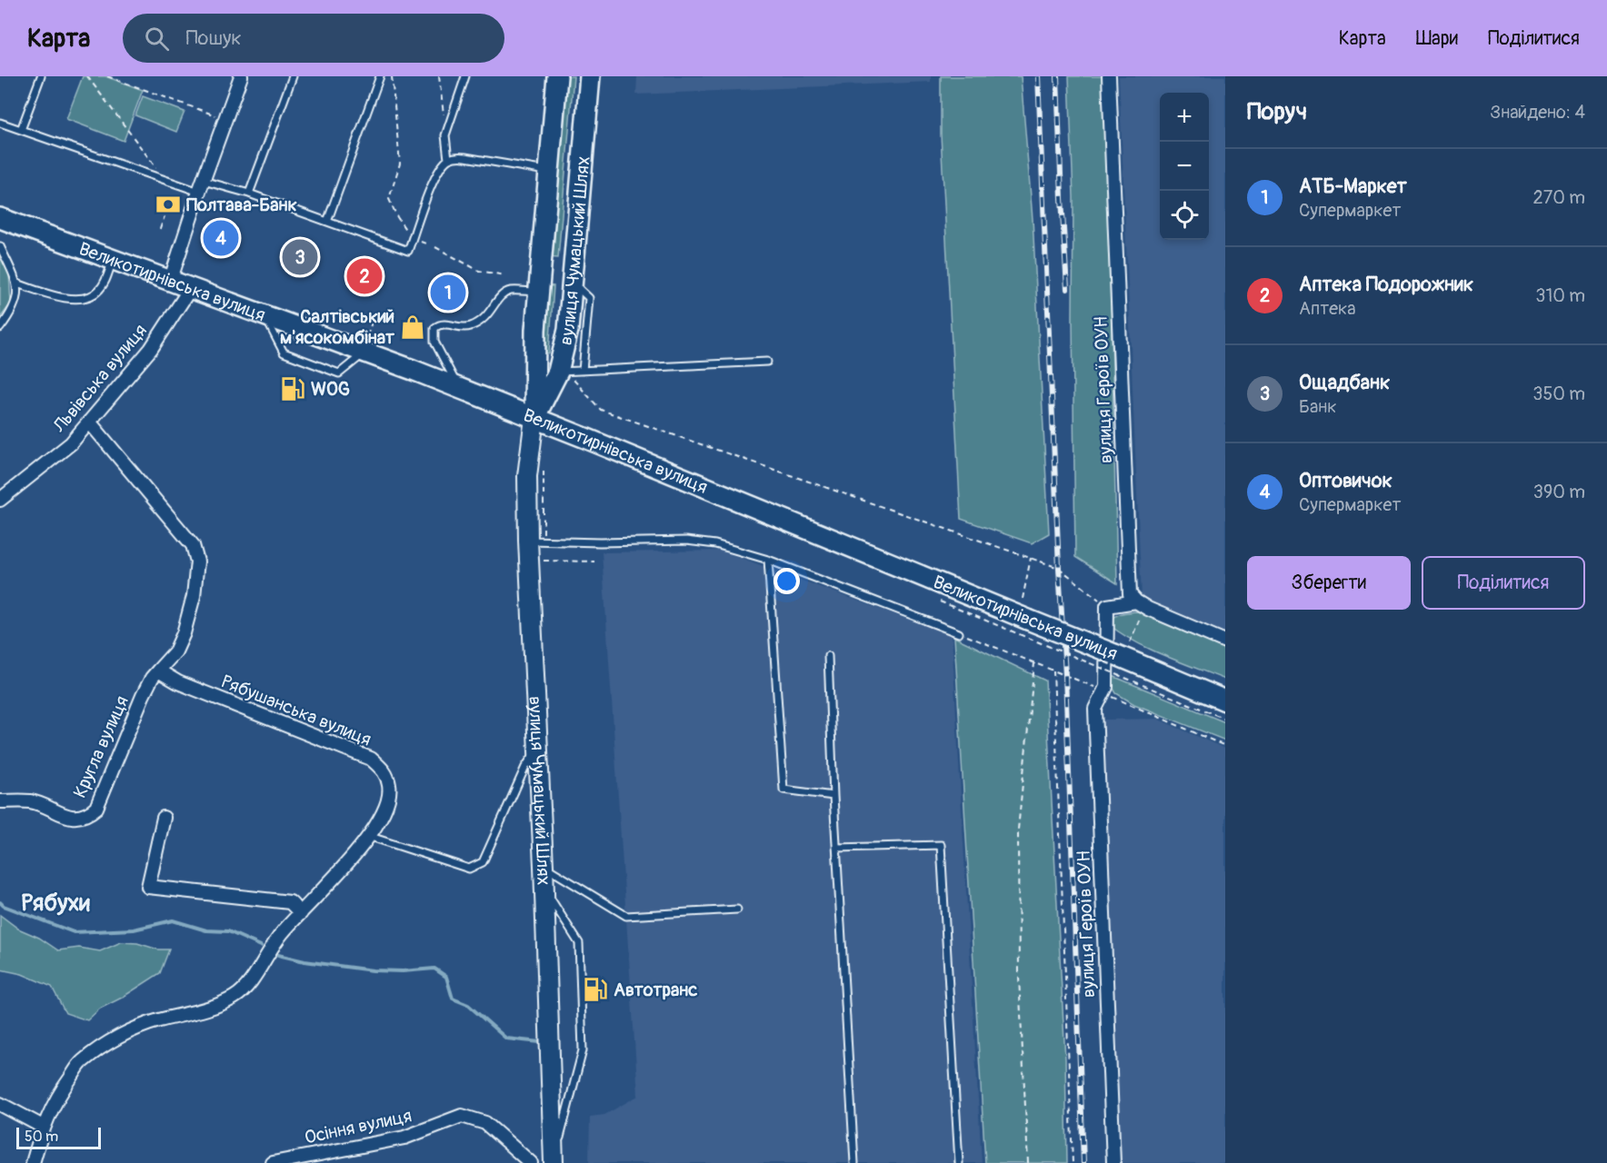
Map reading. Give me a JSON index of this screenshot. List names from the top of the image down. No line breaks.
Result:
{"streets":{"main road":["вулиця Чумацький Шлях","Великотирнівська вулиця"],"street":["Львівська вулиця","вулиця Героїв ОУН","Рябушанська вулиця","Кругла вулиця","Осіння вулиця"]},"crossings":[["вулиця Чумацький Шлях","Великотирнівська вулиця"],["Великотирнівська вулиця","Львівська вулиця"],["Рябушанська вулиця","Кругла вулиця"]],"districts":["Рябухи"],"places":{"bank":["Полтава-Банк"],"shop":["Салтівський м'ясокомбінат"],"fuel station":["WOG","Автотранс"]},"scale_bar":"50 m","page":{"header":"Карта","search":"Пошук","nav":["Карта","Шари","Поділитися"],"heading":["Поруч","Знайдено: 4"],"map_buttons":["+","−"],"list":[{"mark":"1","name":"АТБ-Маркет","note":"Супермаркет","value":"270 m"},{"mark":"2","name":"Аптека Подорожник","note":"Аптека","value":"310 m"},{"mark":"3","name":"Ощадбанк","note":"Банк","value":"350 m"},{"mark":"4","name":"Оптовичок","note":"Супермаркет","value":"390 m"}],"pins":["4","3","2","1"],"buttons":["Зберегти","Поділитися"],"scale":"50 m"}}
